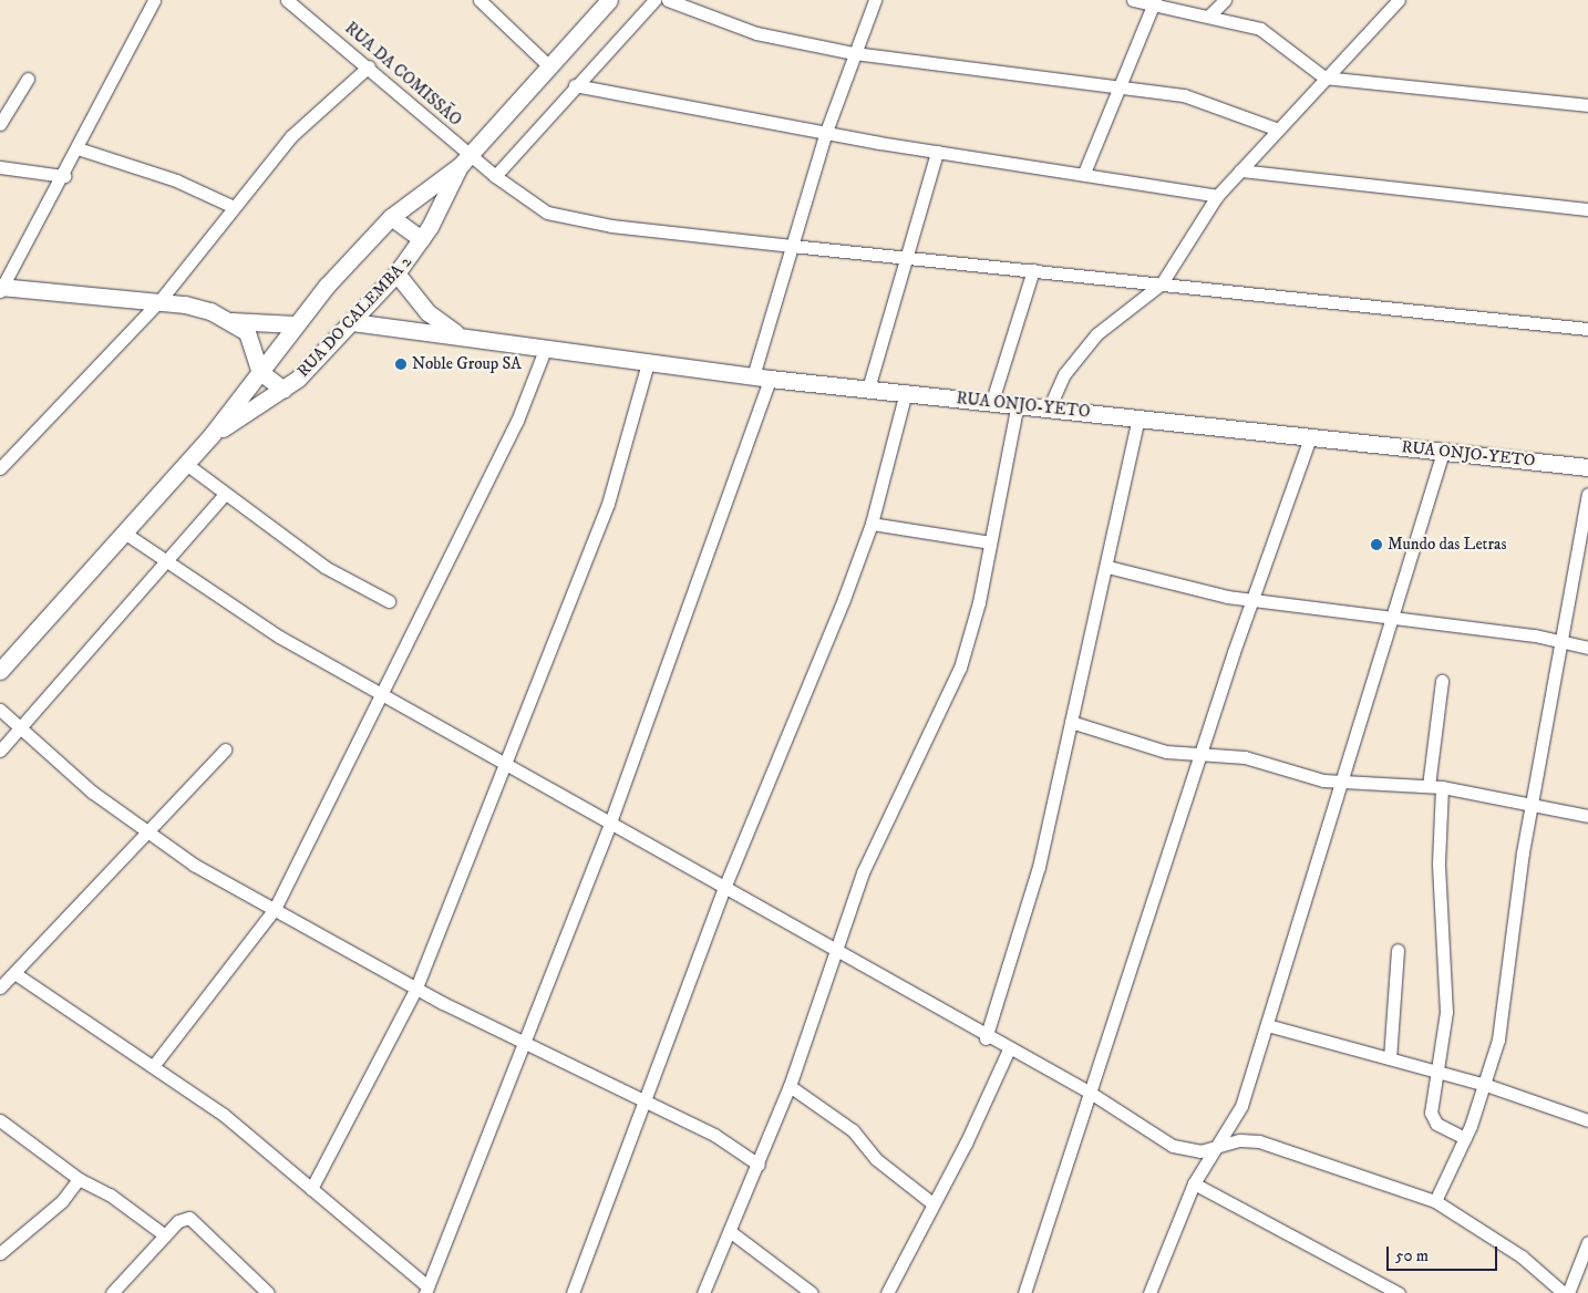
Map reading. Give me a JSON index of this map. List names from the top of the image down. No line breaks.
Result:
{"streets":{"main road":["RUA DO CALEMBA 2","RUA ONJO-YETO"],"street":["RUA DA COMISSÃO"]},"crossings":[["RUA DA COMISSÃO","RUA DO CALEMBA 2"],["RUA DO CALEMBA 2","RUA ONJO-YETO"]],"places":["Noble Group SA","Mundo das Letras"],"scale_bar":"50 m"}
